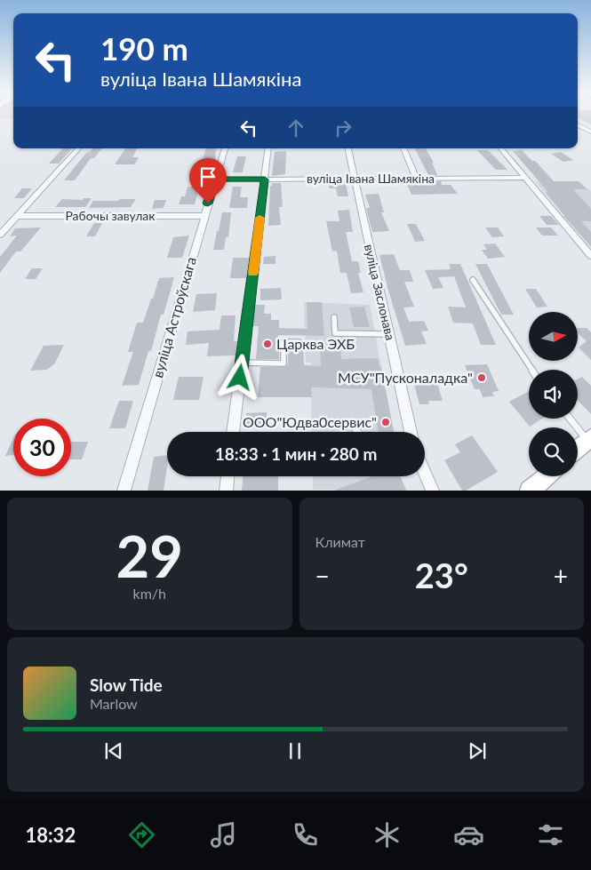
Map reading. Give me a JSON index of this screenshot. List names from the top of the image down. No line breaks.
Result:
{"streets":{"street":["вуліца Івана Шамякіна","Рабочы завулак","вуліца Заслонава","вуліца Астроўскага"]},"crossings":[["вуліца Івана Шамякіна","вуліца Заслонава"],["вуліца Івана Шамякіна","вуліца Астроўскага"],["Рабочы завулак","вуліца Астроўскага"]],"places":["Царква ЭХБ","МСУ\"Пусконаладка\"","ООО\"Юдва0сервис\""],"north":"right","page":{"turn":["190 m","вуліца Івана Шамякіна"],"limit":"30","trip":"18:33 · 1 мин · 280 m","tile":[["29","km/h"],"Климат"],"heat":["−","23°","+"],"song":["Slow Tide","Marlow"],"tabs":"18:32"}}
